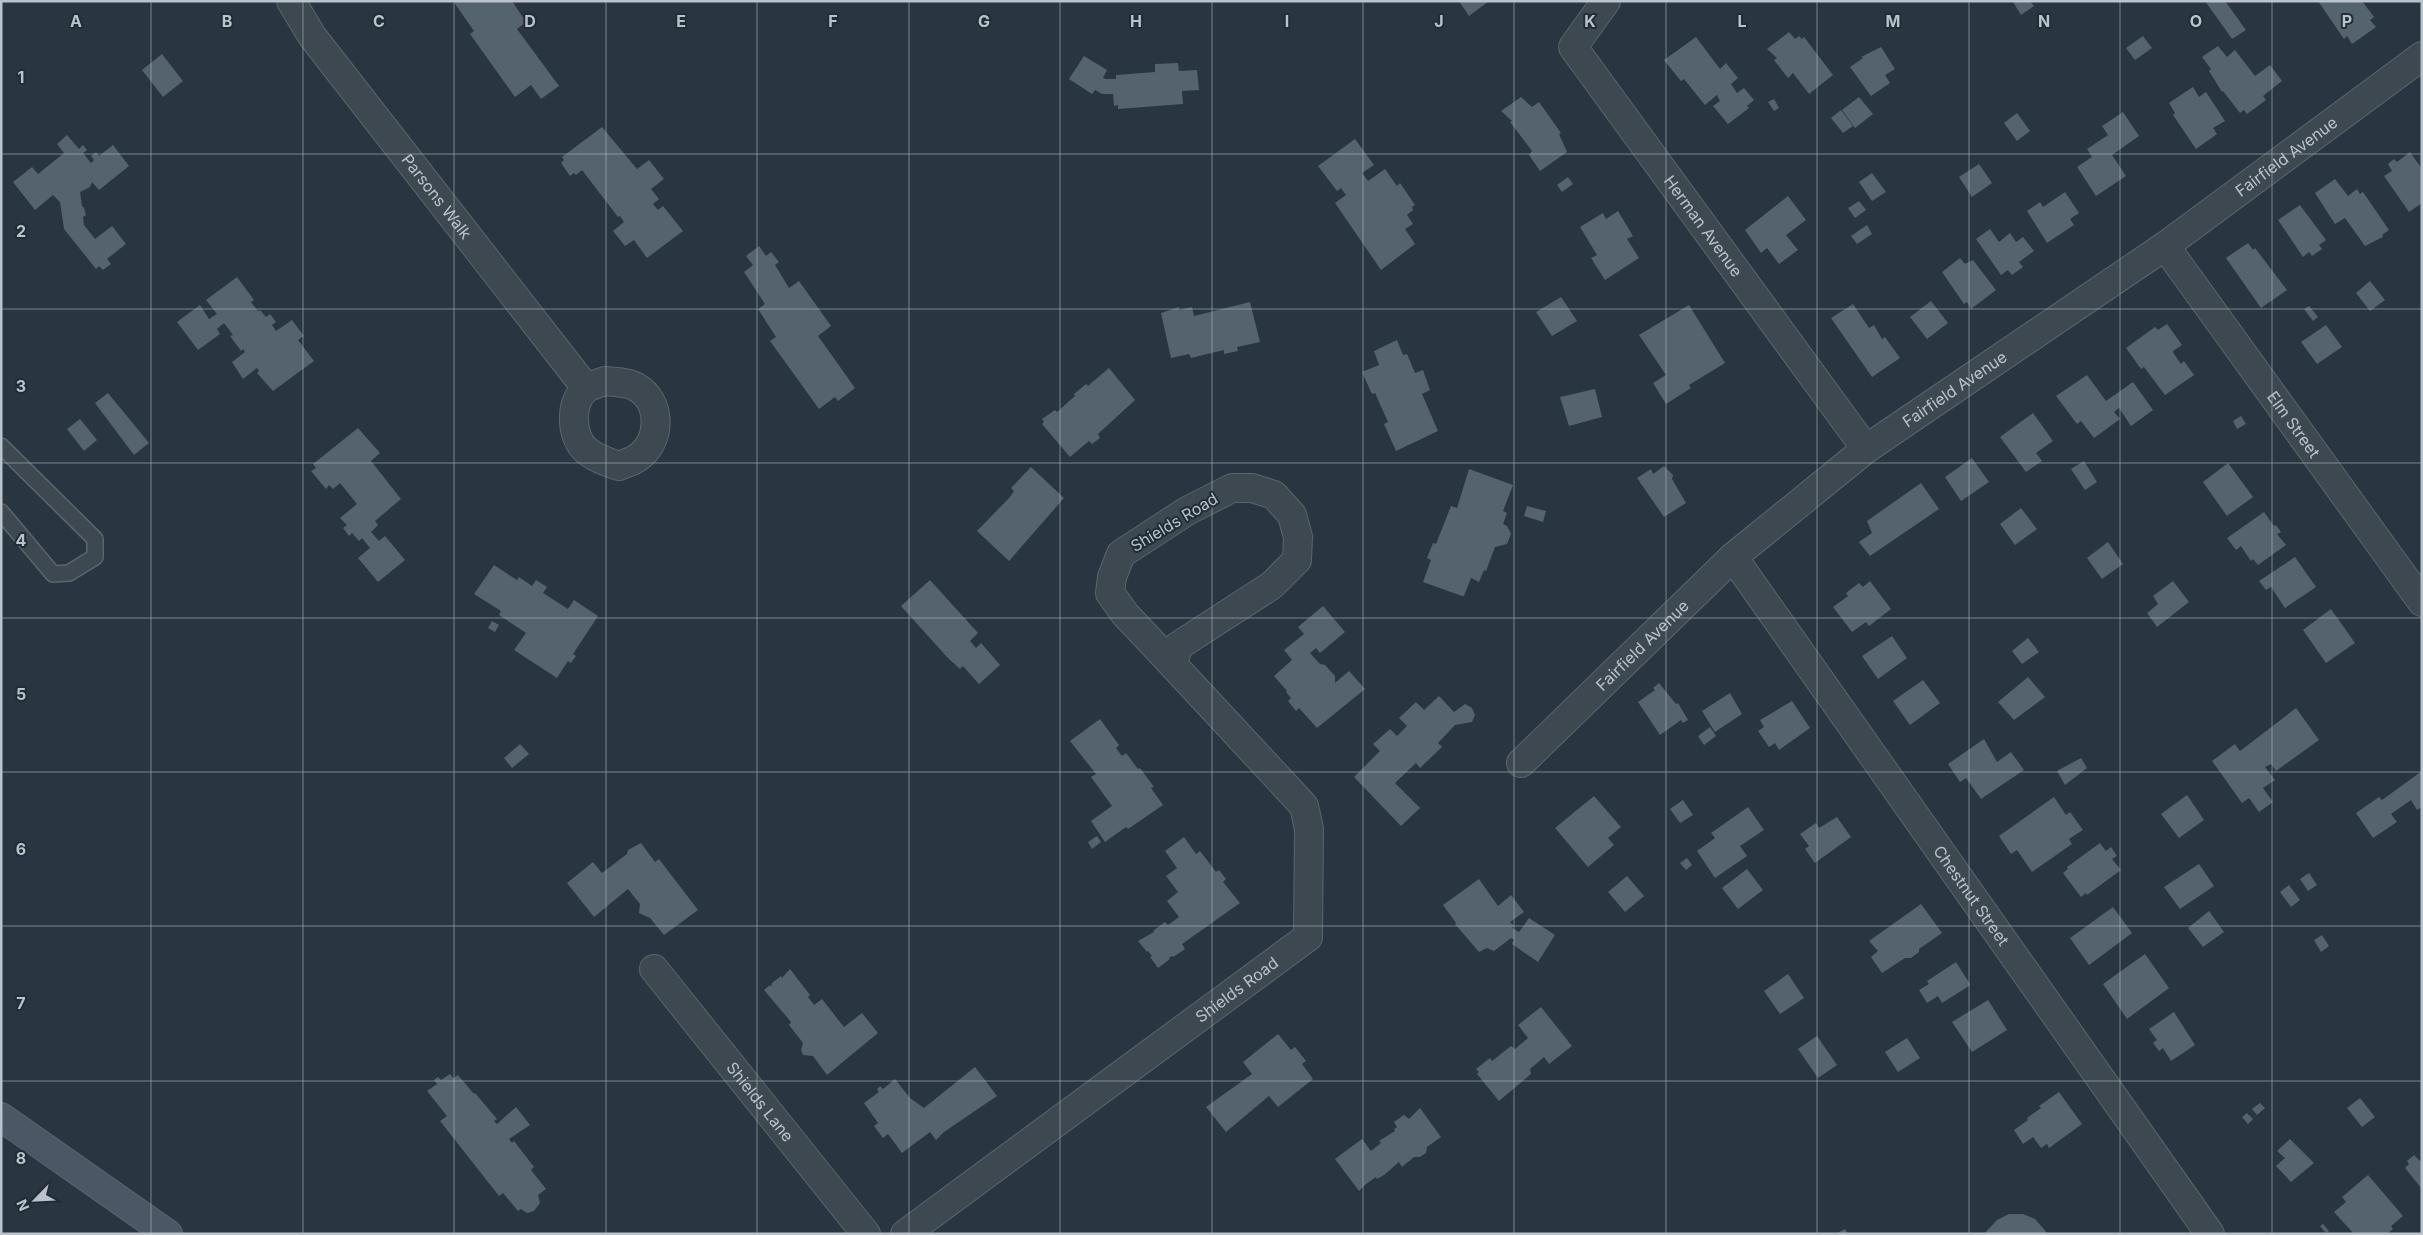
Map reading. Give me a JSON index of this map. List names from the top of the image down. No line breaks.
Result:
{"streets":{"street":["Fairfield Avenue","Parsons Walk","Herman Avenue","Elm Street","Shields Road","Chestnut Street","Shields Lane"]},"crossings":[["Fairfield Avenue","Herman Avenue"],["Fairfield Avenue","Elm Street"],["Fairfield Avenue","Chestnut Street"]],"north":"bottom left","grid":{"columns":["A","B","C","D","E","F","G","H","I","J","K","L","M","N","O","P"],"rows":["1","2","3","4","5","6","7","8"]}}
